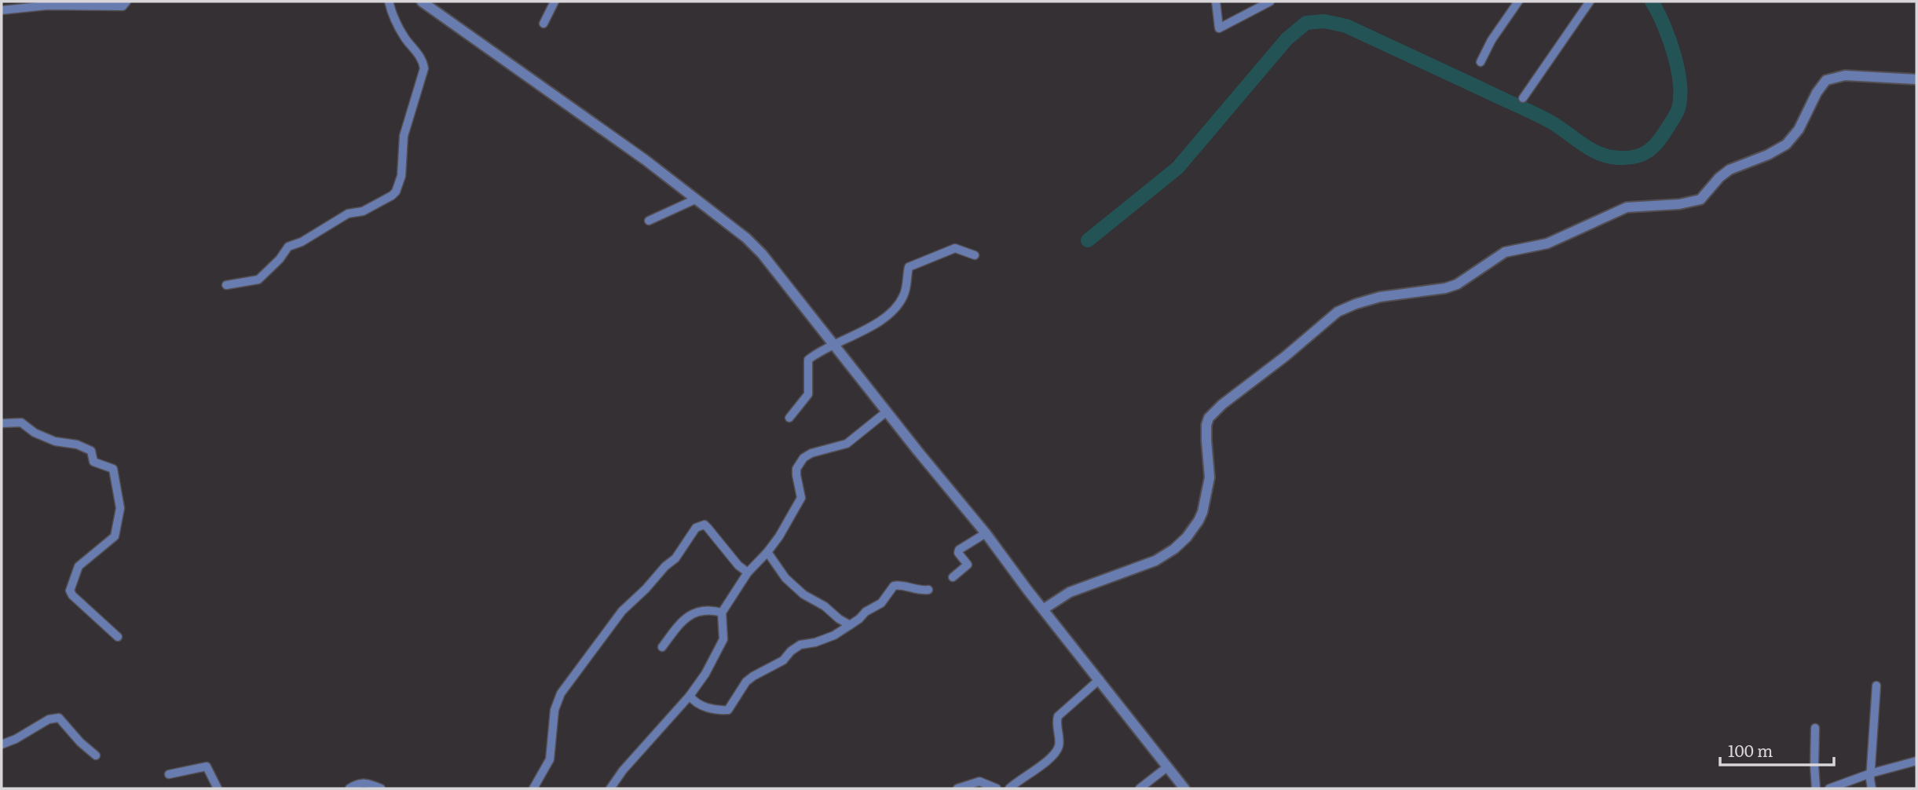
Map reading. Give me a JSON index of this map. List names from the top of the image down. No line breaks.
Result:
{"scale_bar":"100 m"}
